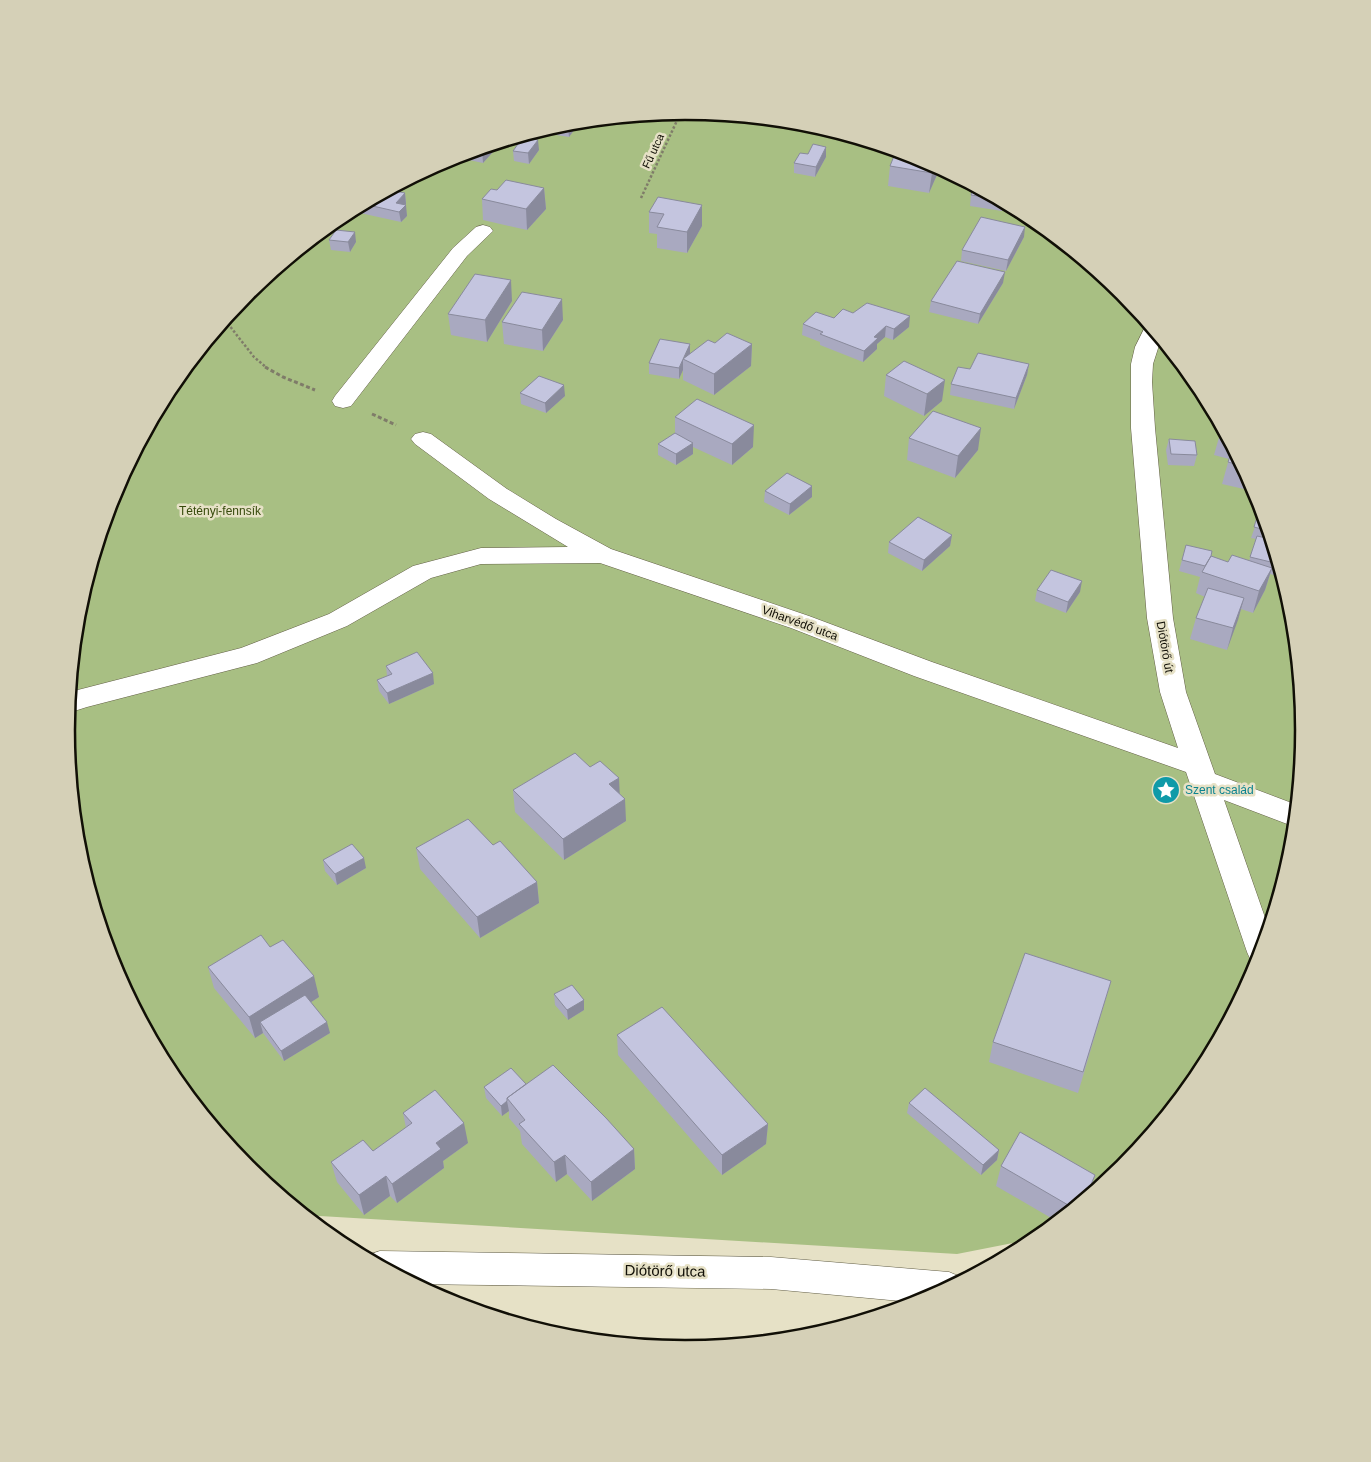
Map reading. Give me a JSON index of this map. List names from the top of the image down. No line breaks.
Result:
{"streets":{"street":["Viharvédő utca","Diótörő út","Diótörő utca"],"path":["Fű utca"]},"crossings":[["Viharvédő utca","Diótörő út"]],"parks":["Tétényi-fennsík"],"places":{"place":["Szent család"]}}
